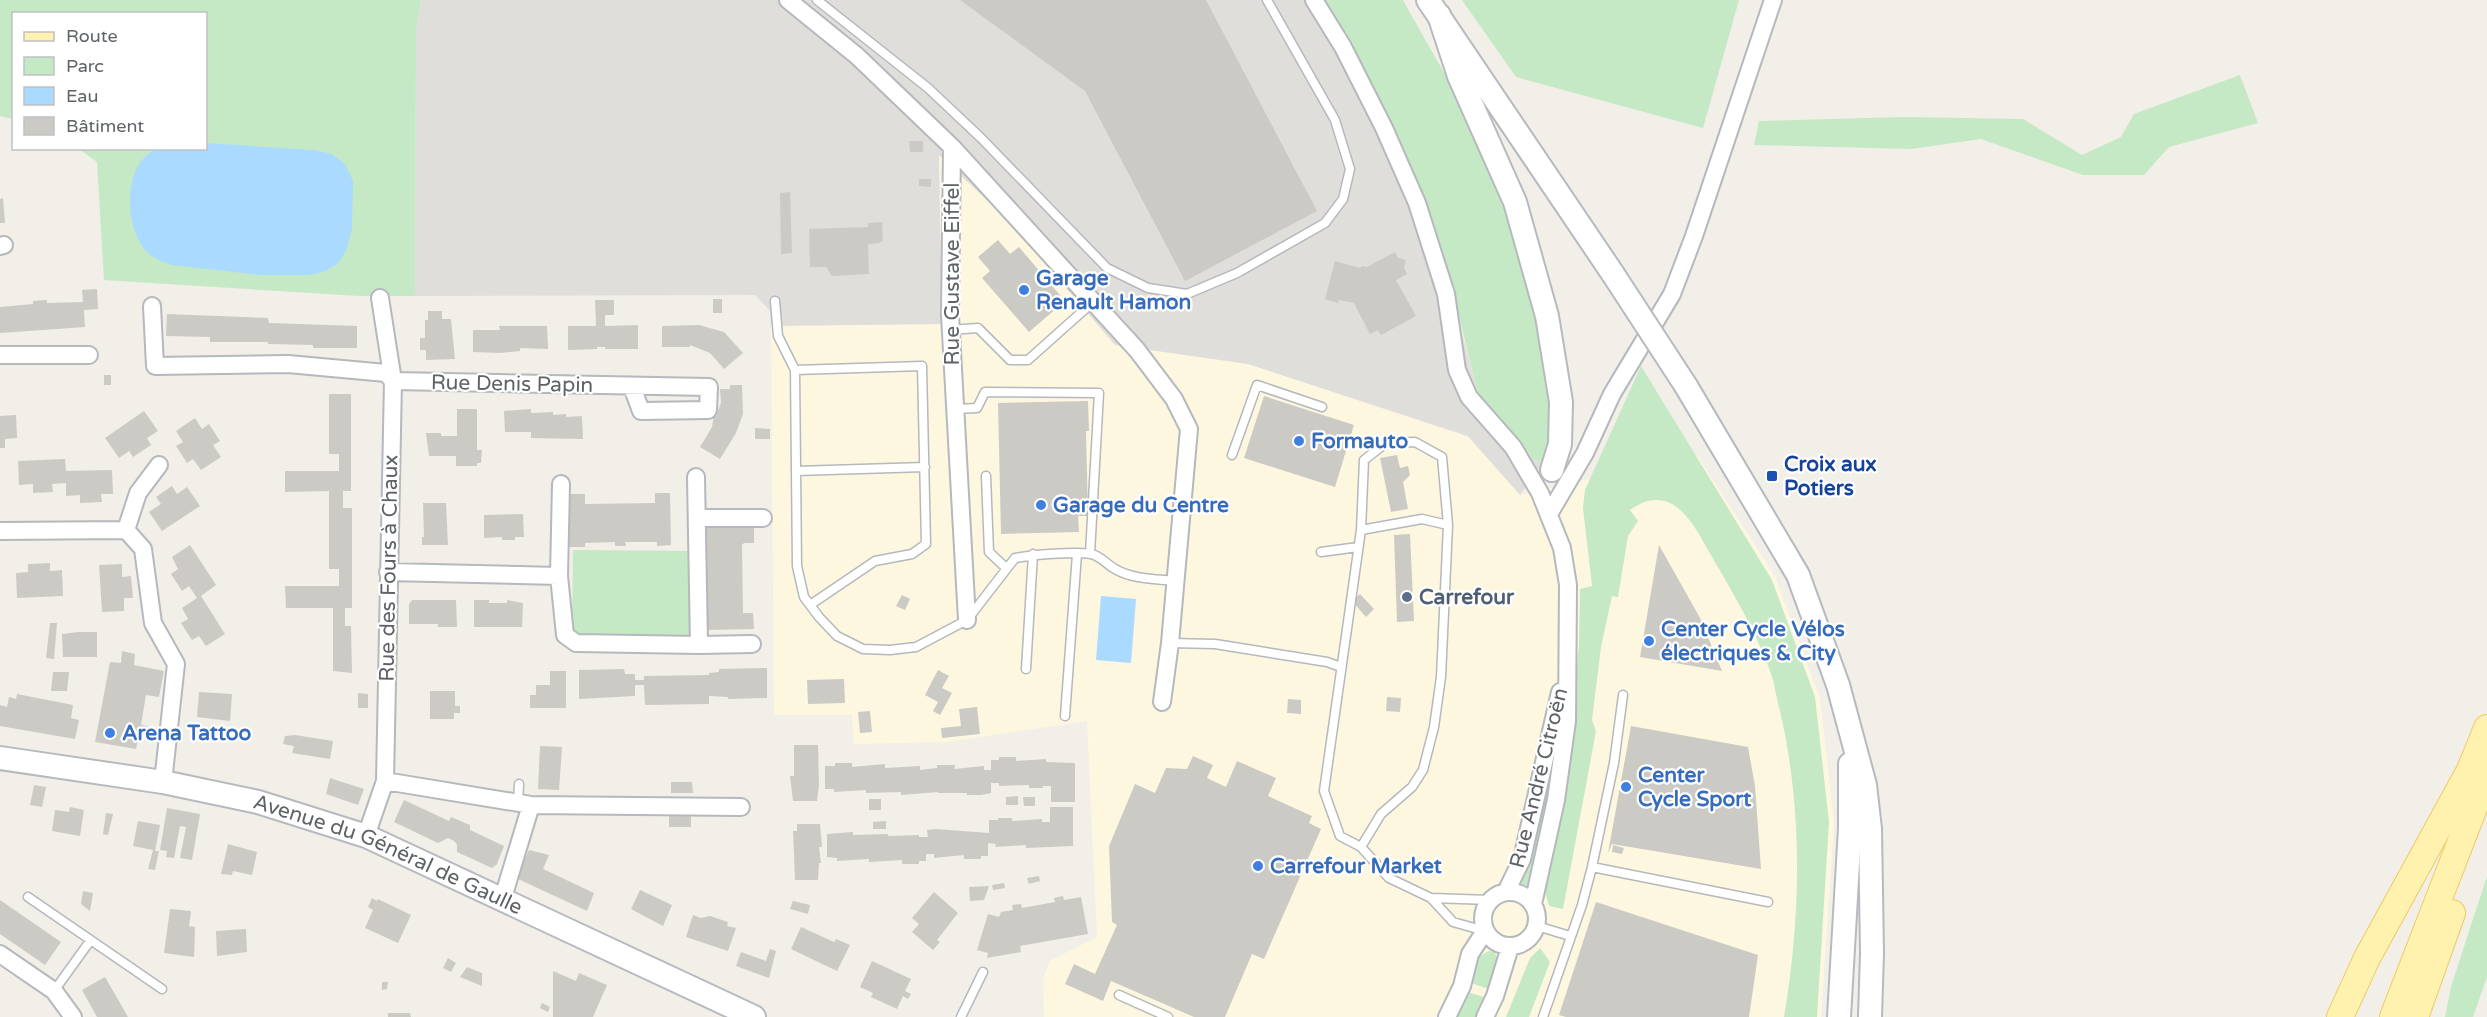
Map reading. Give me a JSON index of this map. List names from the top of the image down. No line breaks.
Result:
{"streets":{"main road":["Avenue du Général de Gaulle"],"street":["Rue Gustave Eiffel","Rue Denis Papin","Rue des Fours à Chaux","Rue André Citroën"]},"crossings":[["Rue Denis Papin","Rue des Fours à Chaux"],["Rue des Fours à Chaux","Avenue du Général de Gaulle"]],"places":{"other":["Garage Renault Hamon","Formauto","Garage du Centre","Carrefour","Center Cycle Vélos électriques & City","Arena Tattoo","Center Cycle Sport","Carrefour Market"],"transit":["Croix aux Potiers"]},"legend":["Route","Parc","Eau","Bâtiment"]}
